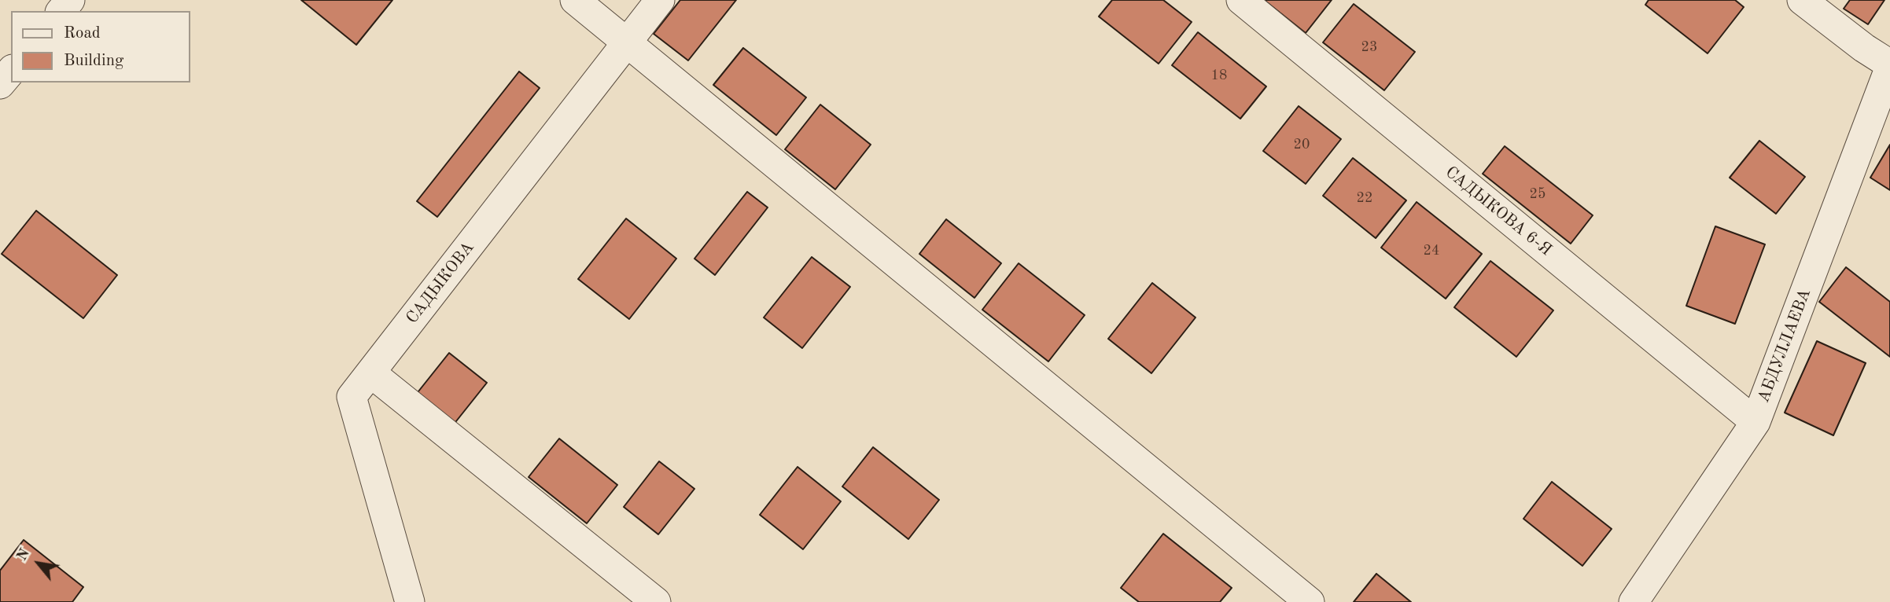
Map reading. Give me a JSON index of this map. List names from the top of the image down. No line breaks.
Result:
{"streets":{"street":["САДЫКОВА 6-Я","САДЫКОВА","АБДУЛЛАЕВА"]},"crossings":[["САДЫКОВА 6-Я","АБДУЛЛАЕВА"]],"house_numbers":["23","18","20","25","22","24"],"legend":["Road","Building"],"north":"top left"}
